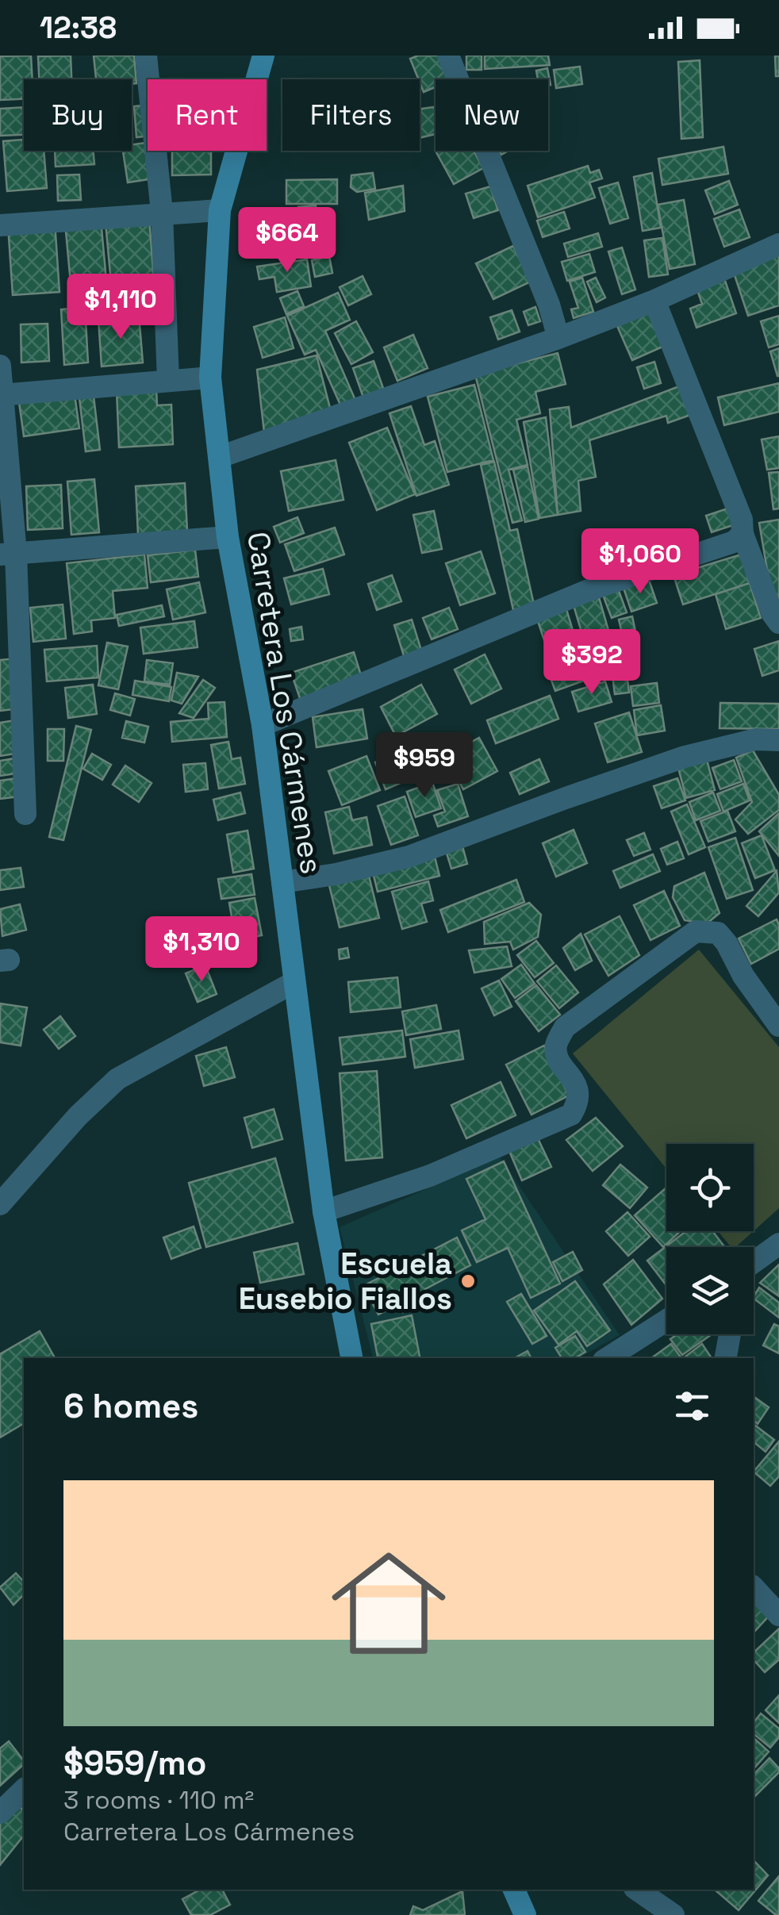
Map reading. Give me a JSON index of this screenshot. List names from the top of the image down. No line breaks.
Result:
{"streets":{"main road":["Carretera Los Cármenes"]},"places":["Escuela Eusebio Fiallos"],"page":{"status":"12:38","chip":["Buy","Rent","Filters","New"],"price":["$664","$1,110","$1,060","$392","$959","$1,310"],"heading":"6 homes","list":[{"name":"$959/mo","note":"3 rooms · 110 m² · Carretera Los Cármenes"}]}}
